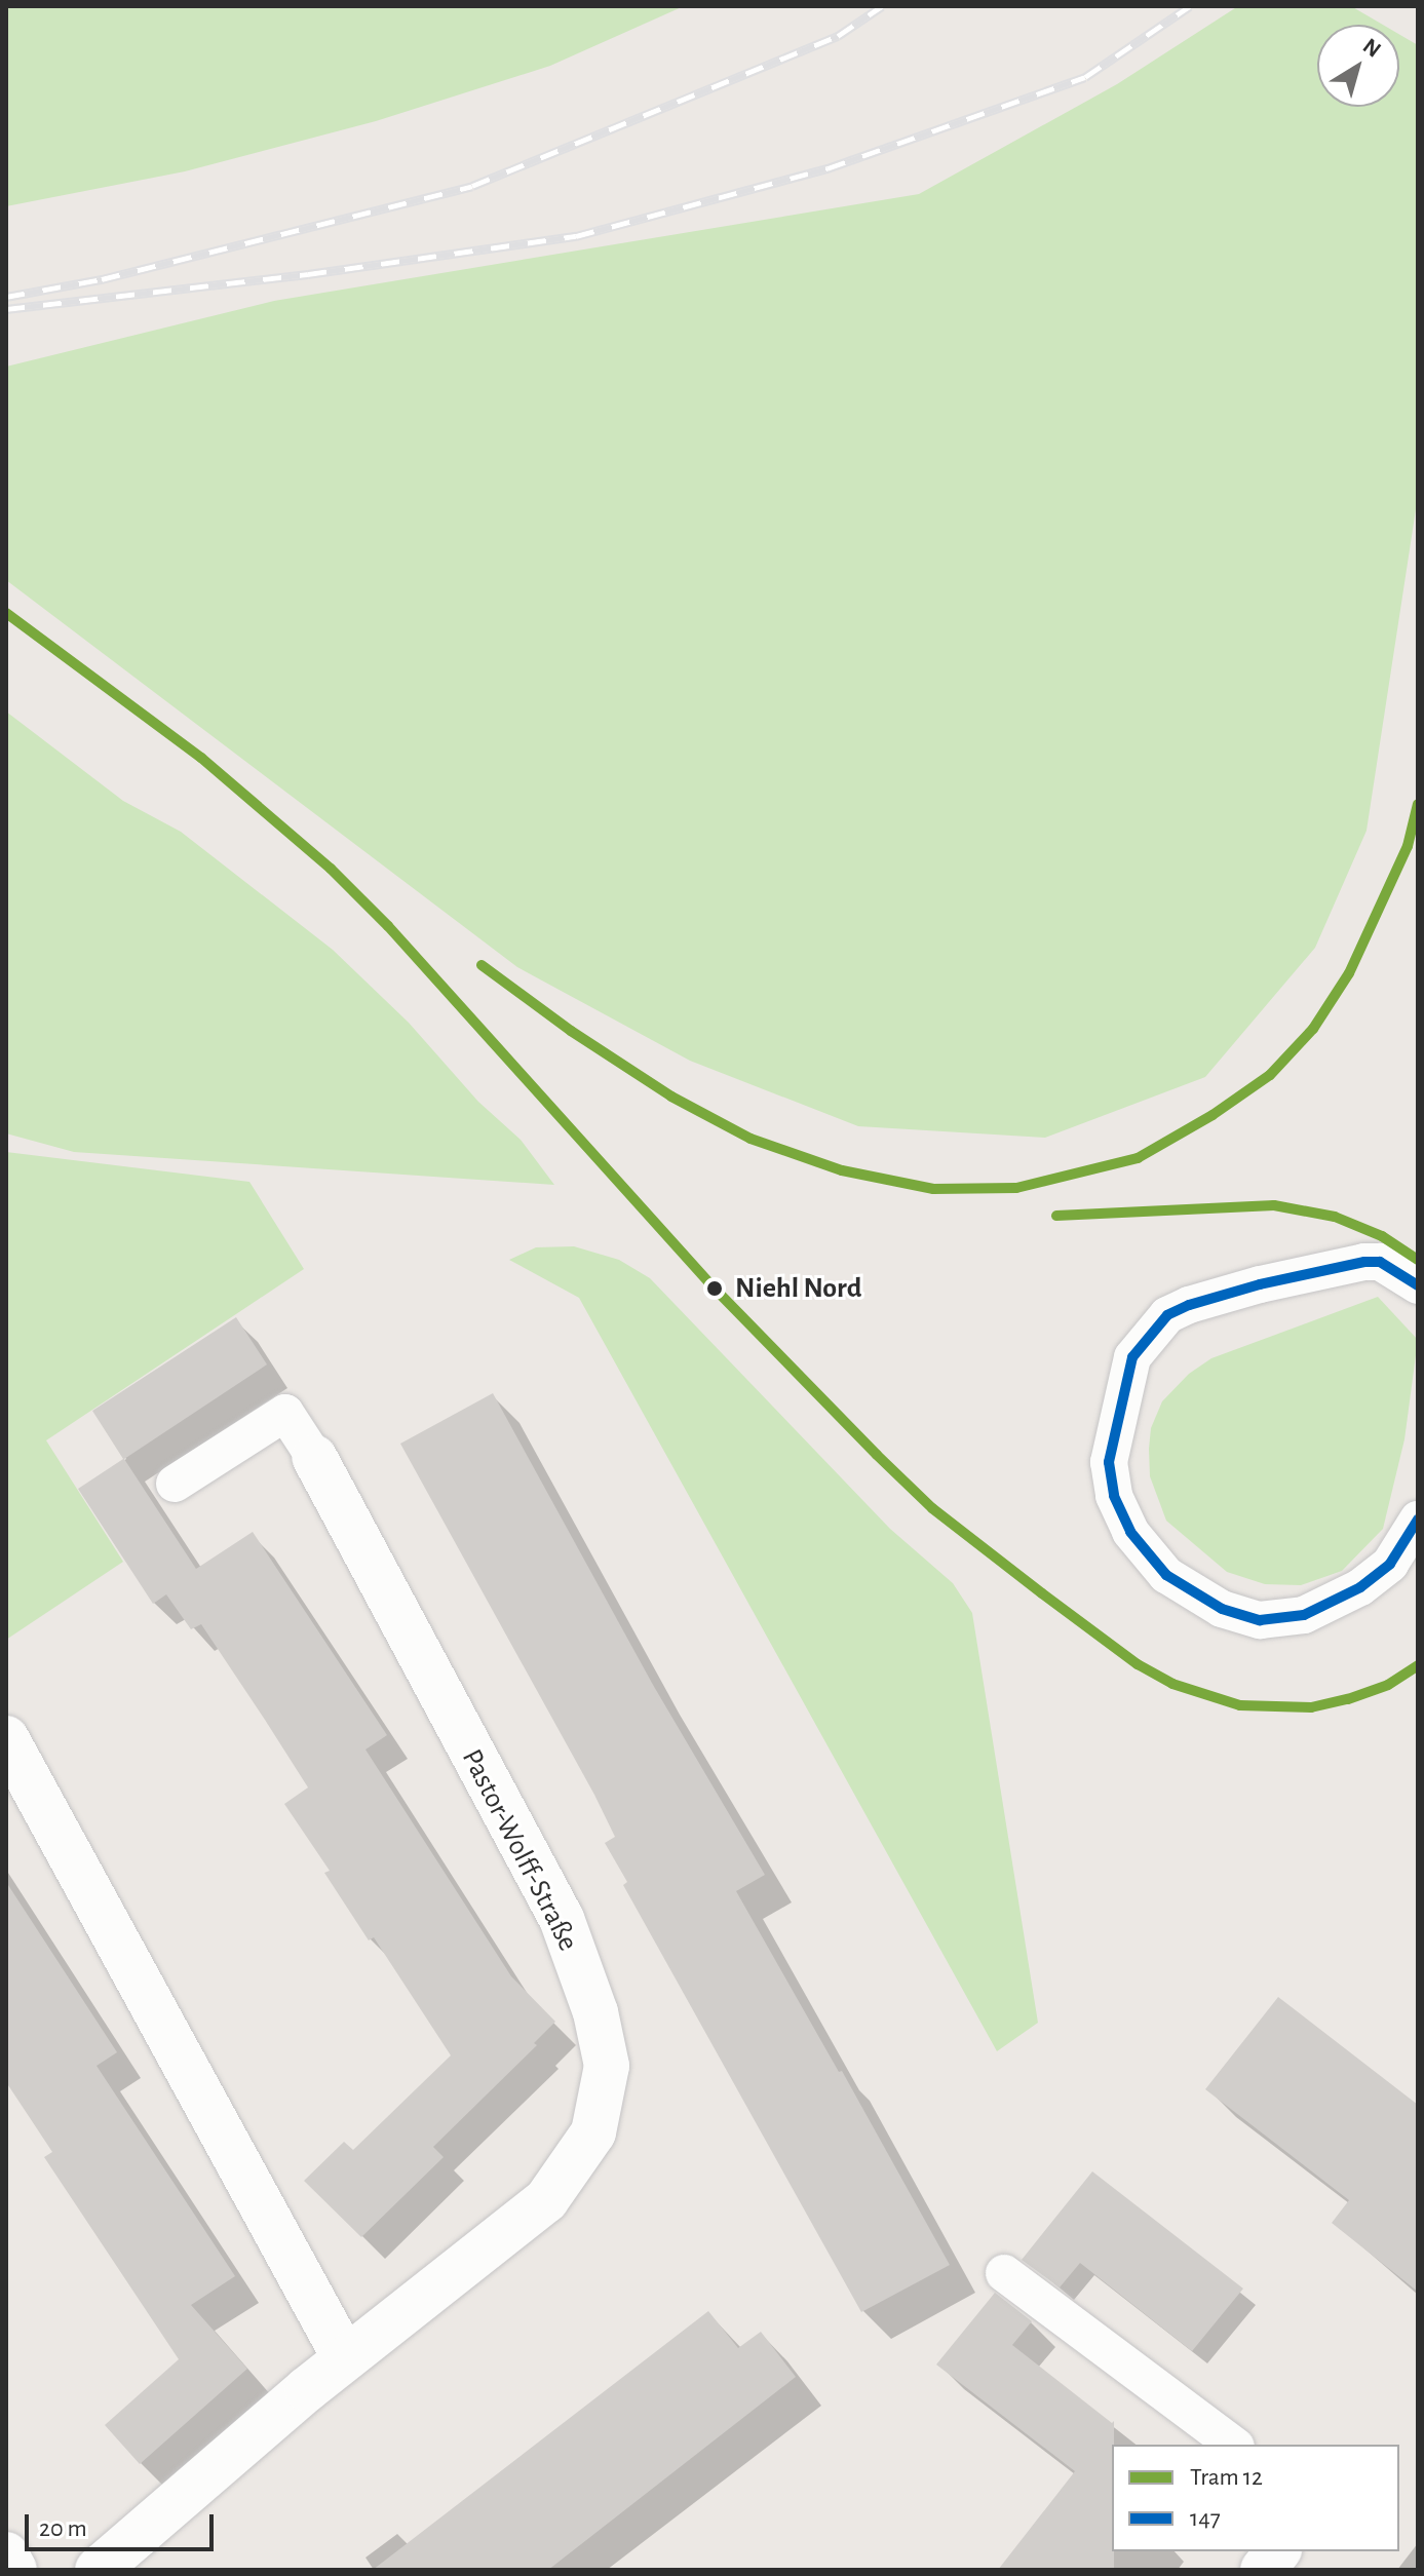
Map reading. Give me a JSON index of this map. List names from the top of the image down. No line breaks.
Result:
{"streets":{"street":["Pastor-Wolff-Straße"]},"places":["Niehl Nord"],"lines":["tram line 12","transit line 147"],"legend":["Tram 12","147"],"scale_bar":"20 m","north":"top right"}
